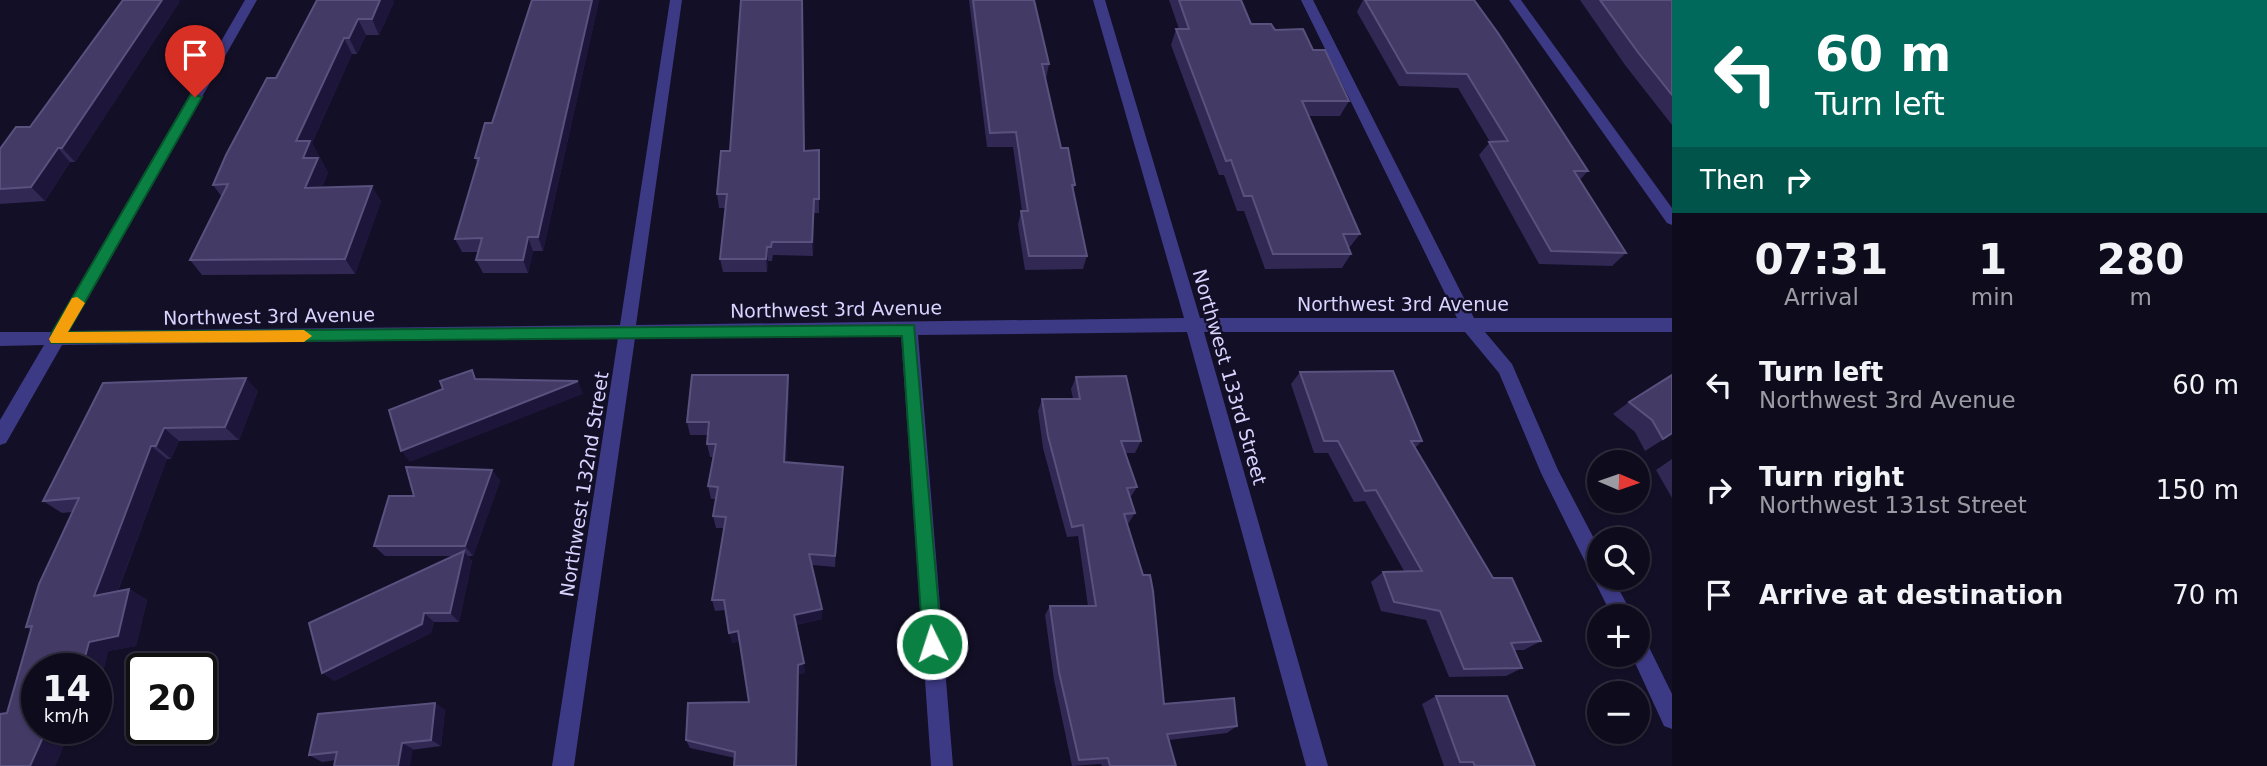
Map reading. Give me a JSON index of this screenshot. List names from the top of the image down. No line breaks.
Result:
{"streets":{"street":["Northwest 3rd Avenue","Northwest 133rd Street","Northwest 132nd Street"]},"crossings":[["Northwest 3rd Avenue","Northwest 133rd Street"],["Northwest 3rd Avenue","Northwest 132nd Street"]],"north":"right","page":{"turn":["60 m","Turn left"],"then":"Then","eta":["07:31","Arrival","1","min","280","m"],"list":[{"name":"Turn left","note":"Northwest 3rd Avenue","value":"60 m"},{"name":"Turn right","note":"Northwest 131st Street","value":"150 m"},{"name":"Arrive at destination","value":"70 m"}],"map_buttons":["+","−"],"speed":"14 km/h","limit":"20"}}
